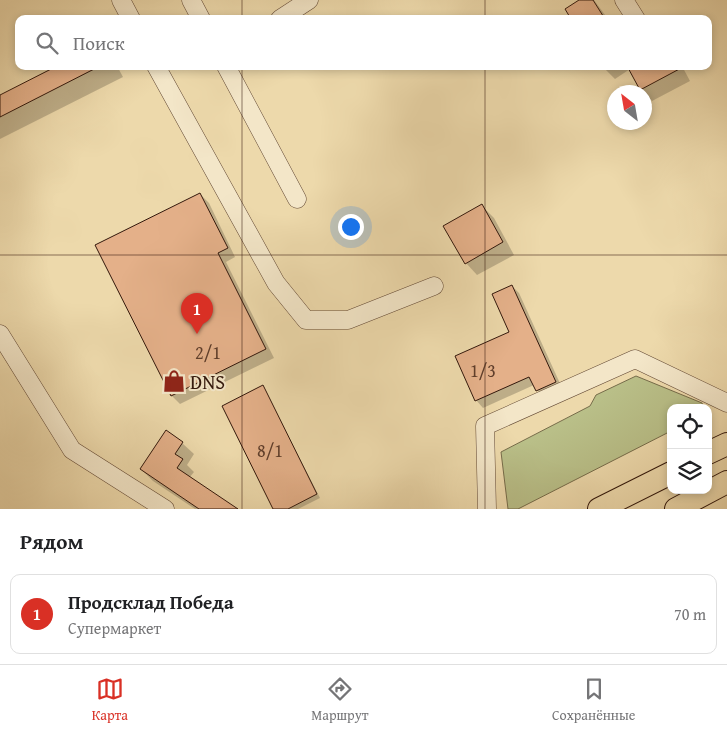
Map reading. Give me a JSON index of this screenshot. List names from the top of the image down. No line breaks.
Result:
{"places":{"shop":["DNS"]},"house_numbers":["2/1","1/3","8/1"],"north":"top left","page":{"search":"Поиск","pins":"1","heading":"Рядом","list":[{"mark":"1","name":"Продсклад Победа","note":"Супермаркет","value":"70 m"}],"nav":["Карта","Маршрут","Сохранённые"]}}
